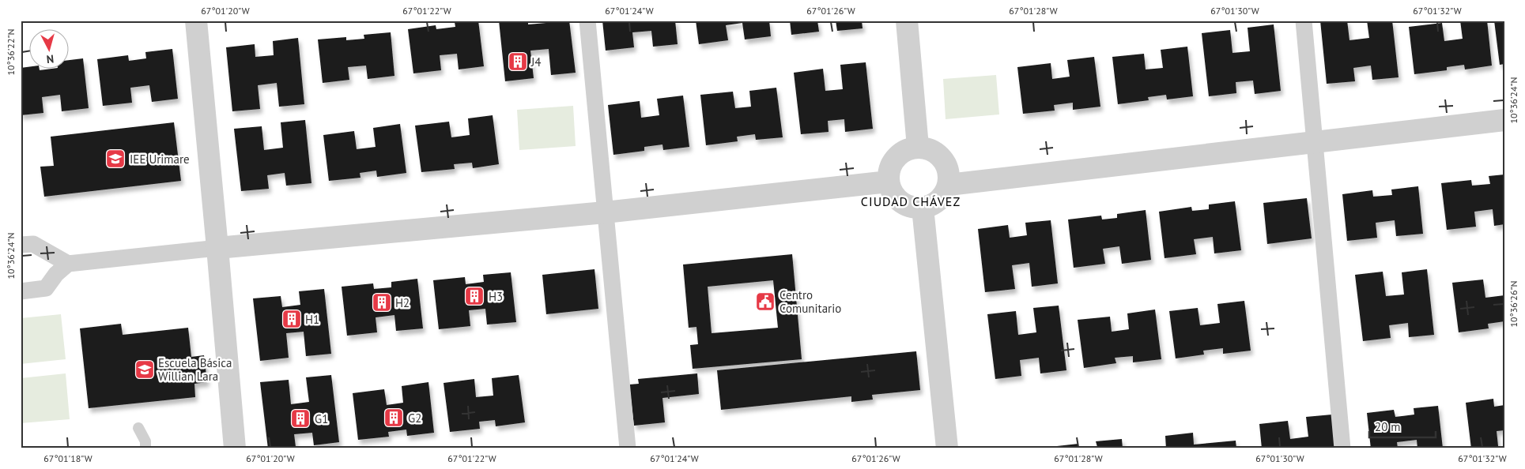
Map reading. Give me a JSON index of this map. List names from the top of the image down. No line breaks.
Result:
{"districts":["CIUDAD CHÁVEZ"],"places":{"building":["J4","H3","H2","H1","G2","G1"],"school or university":["IEE Urimare","Escuela Básica Willian Lara"],"public building":["Centro Comunitario"]},"scale_bar":"20 m","north":"bottom","coordinates":["67°01'20\"W","67°01'22\"W","67°01'24\"W","67°01'26\"W","67°01'28\"W","67°01'30\"W","67°01'32\"W","10°36'22\"N","10°36'24\"N","10°36'26\"N","67°01'18\"W"]}
